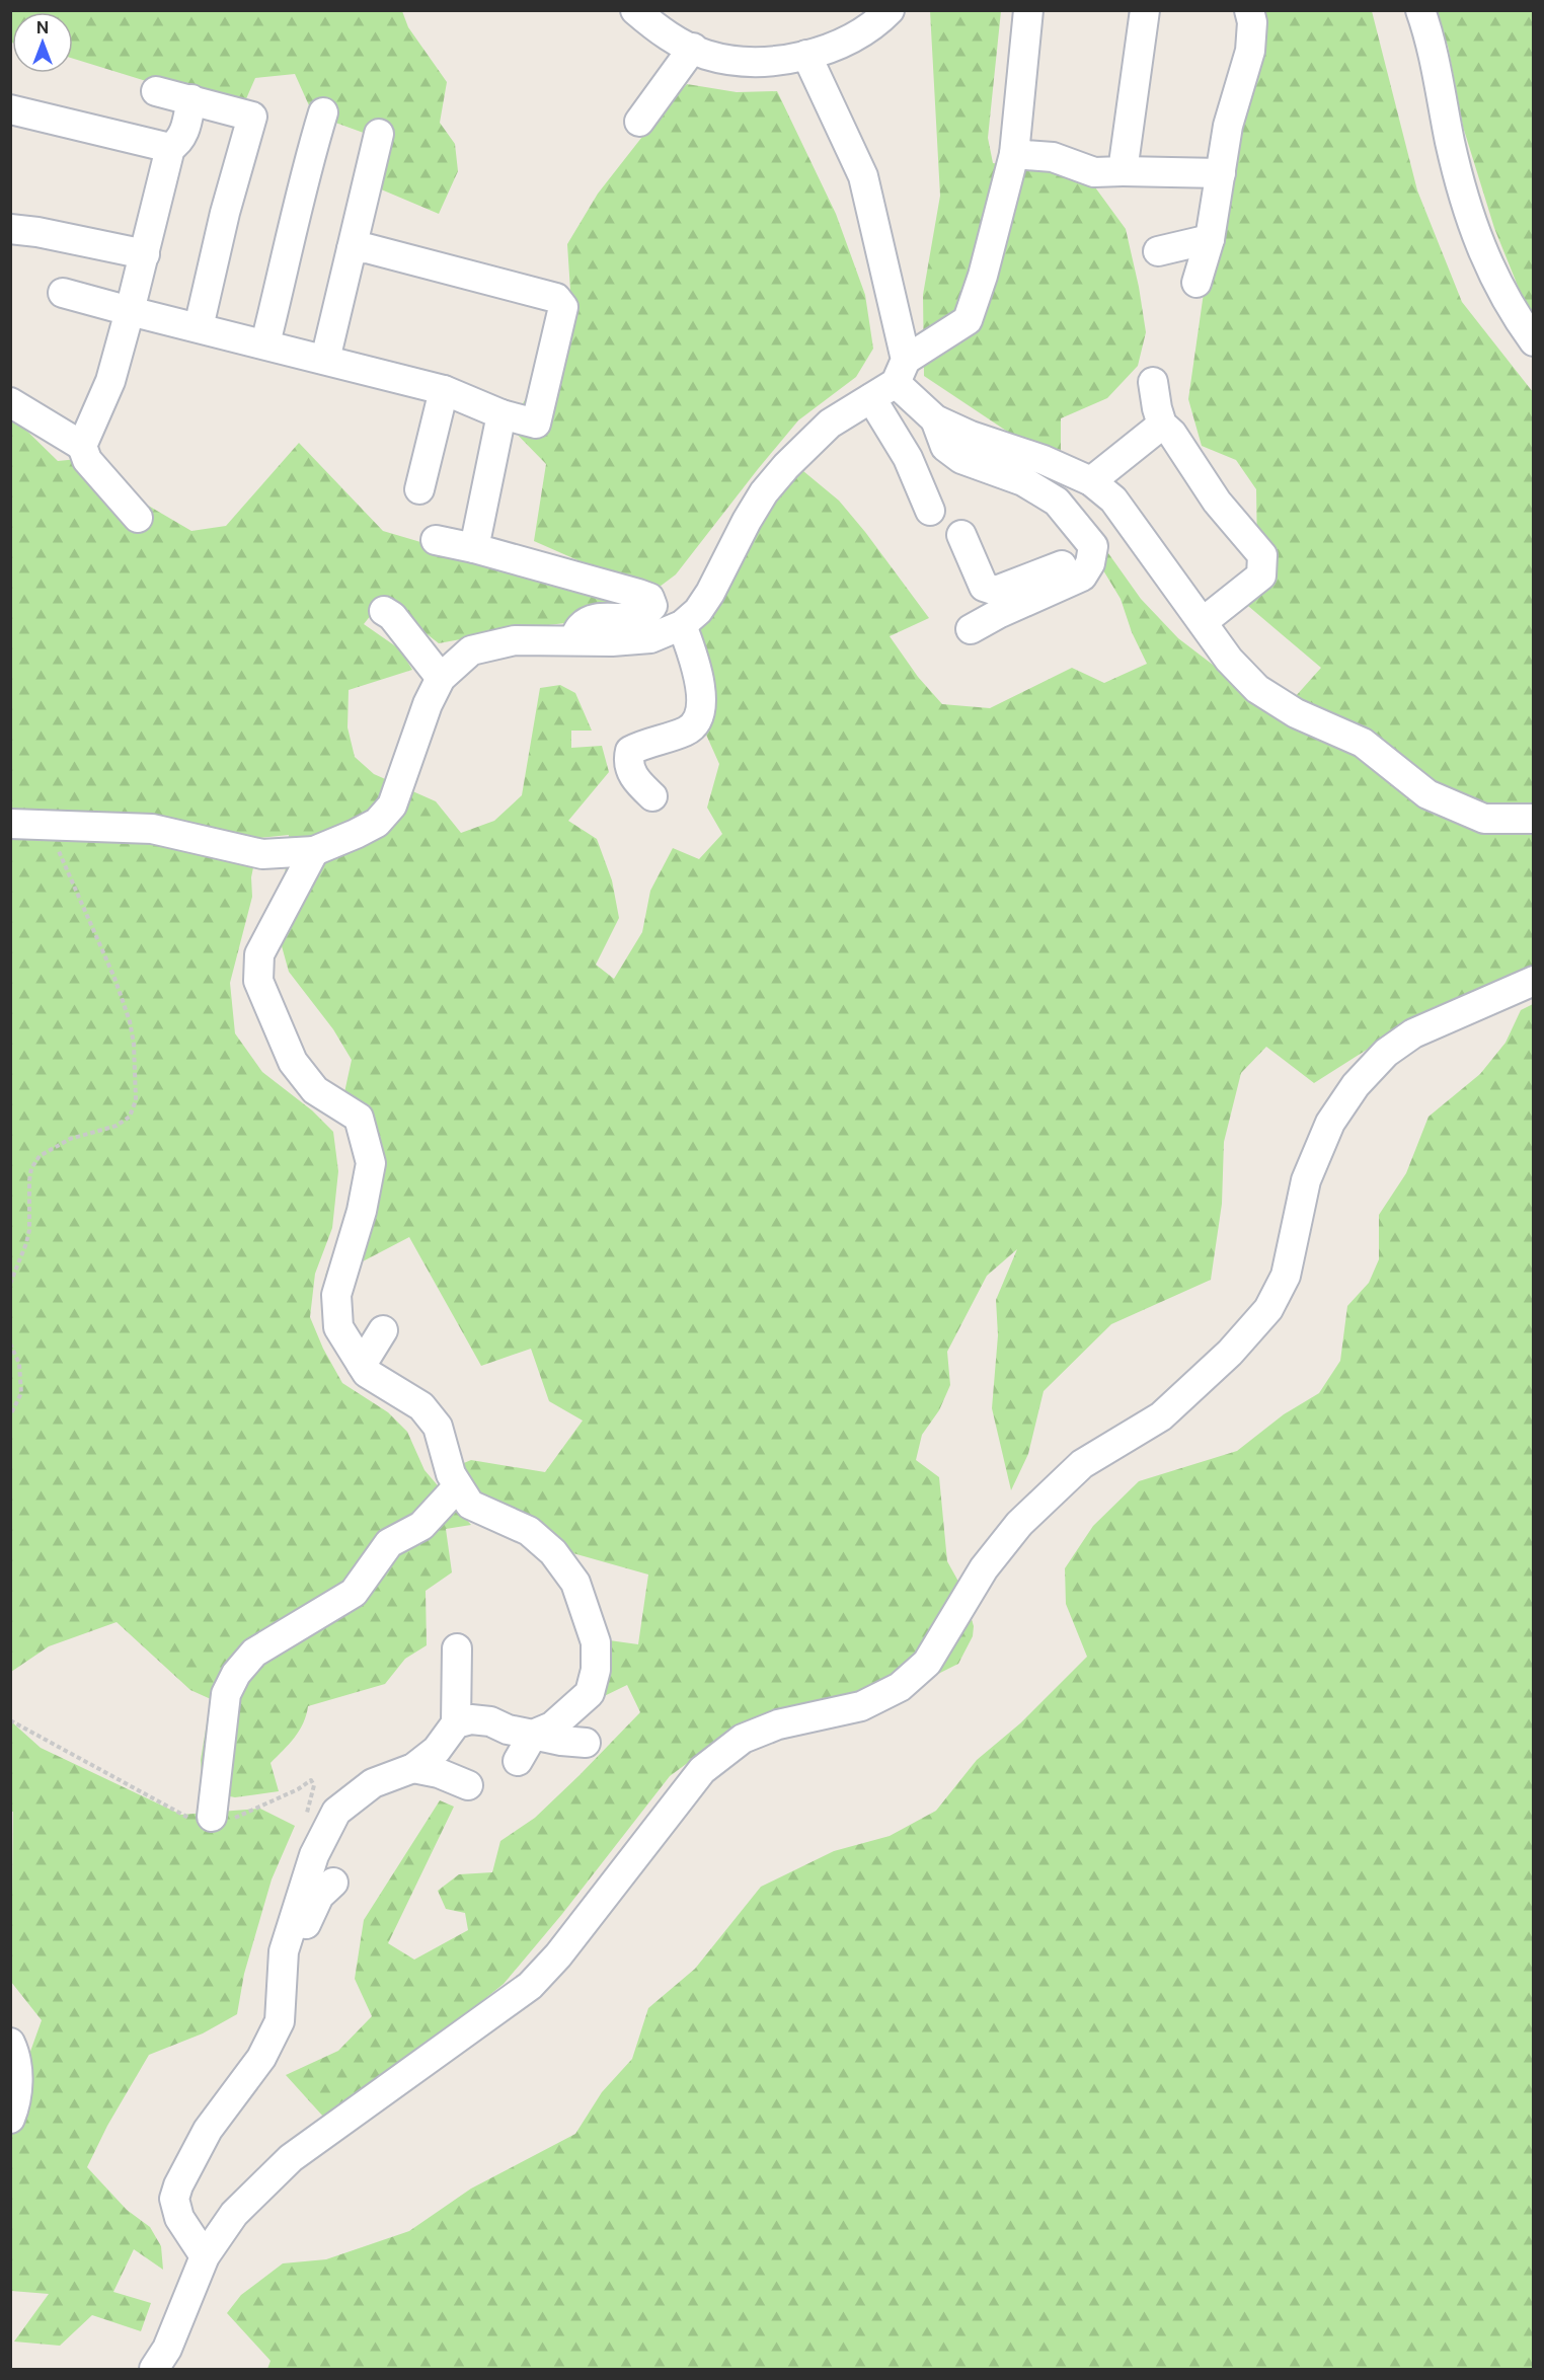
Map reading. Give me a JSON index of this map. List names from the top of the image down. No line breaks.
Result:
{"north":"top"}
